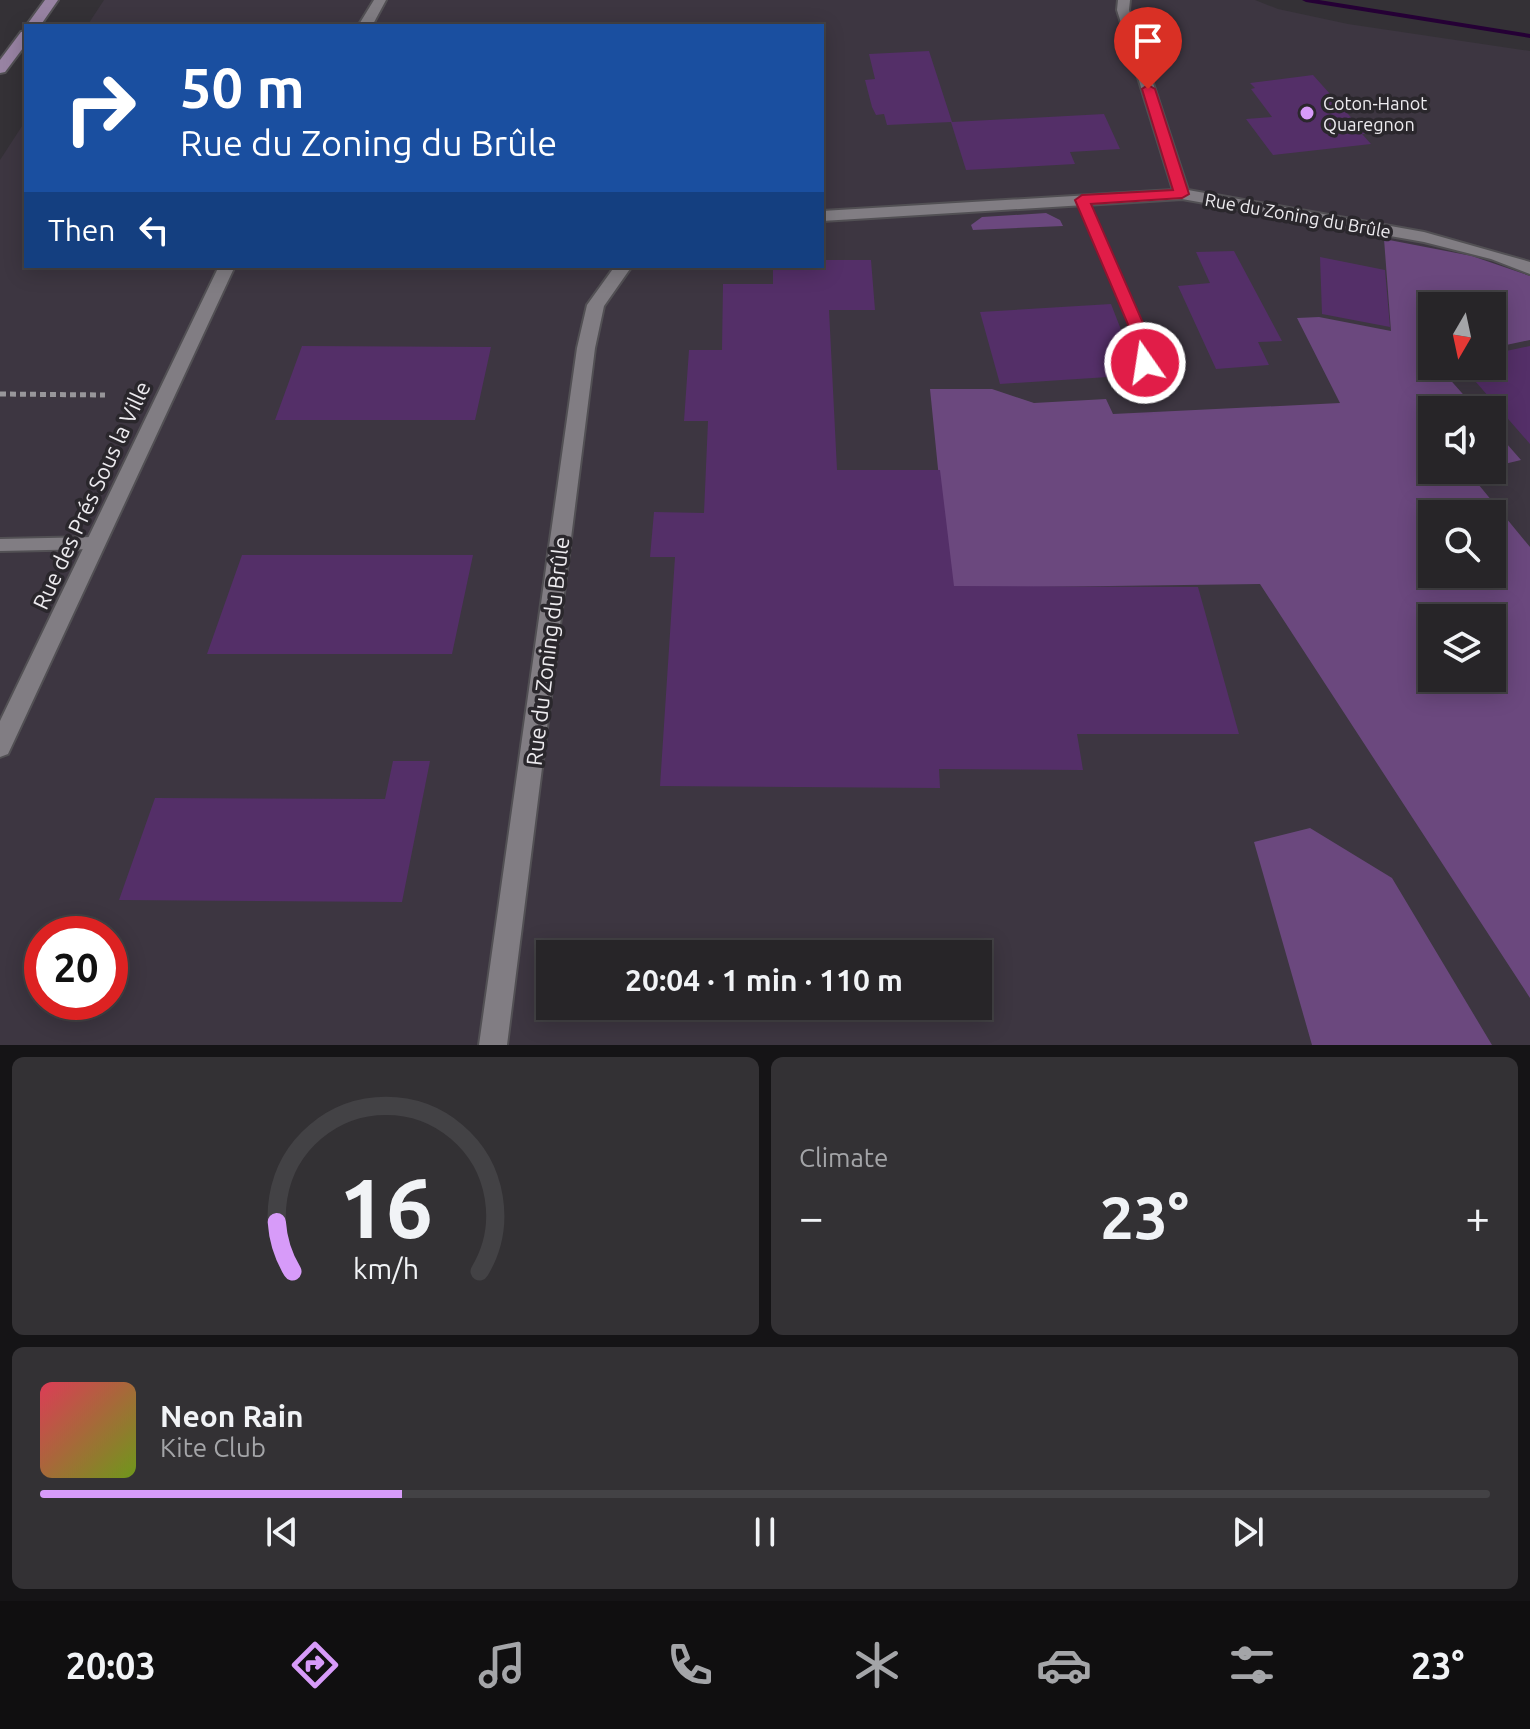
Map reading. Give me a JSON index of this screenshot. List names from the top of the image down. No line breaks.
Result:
{"streets":{"street":["Rue du Zoning du Brûle","Rue des Prés Sous la Ville"]},"places":["Coton-Hanot Quaregnon"],"north":"bottom","page":{"turn":["50 m","Rue du Zoning du Brûle"],"then":"Then","limit":"20","trip":"20:04 · 1 min · 110 m","tile":"Climate","heat":["−","23°","+"],"song":["Neon Rain","Kite Club"],"tabs":["20:03","23°"],"gauge":["16","km/h"]}}
